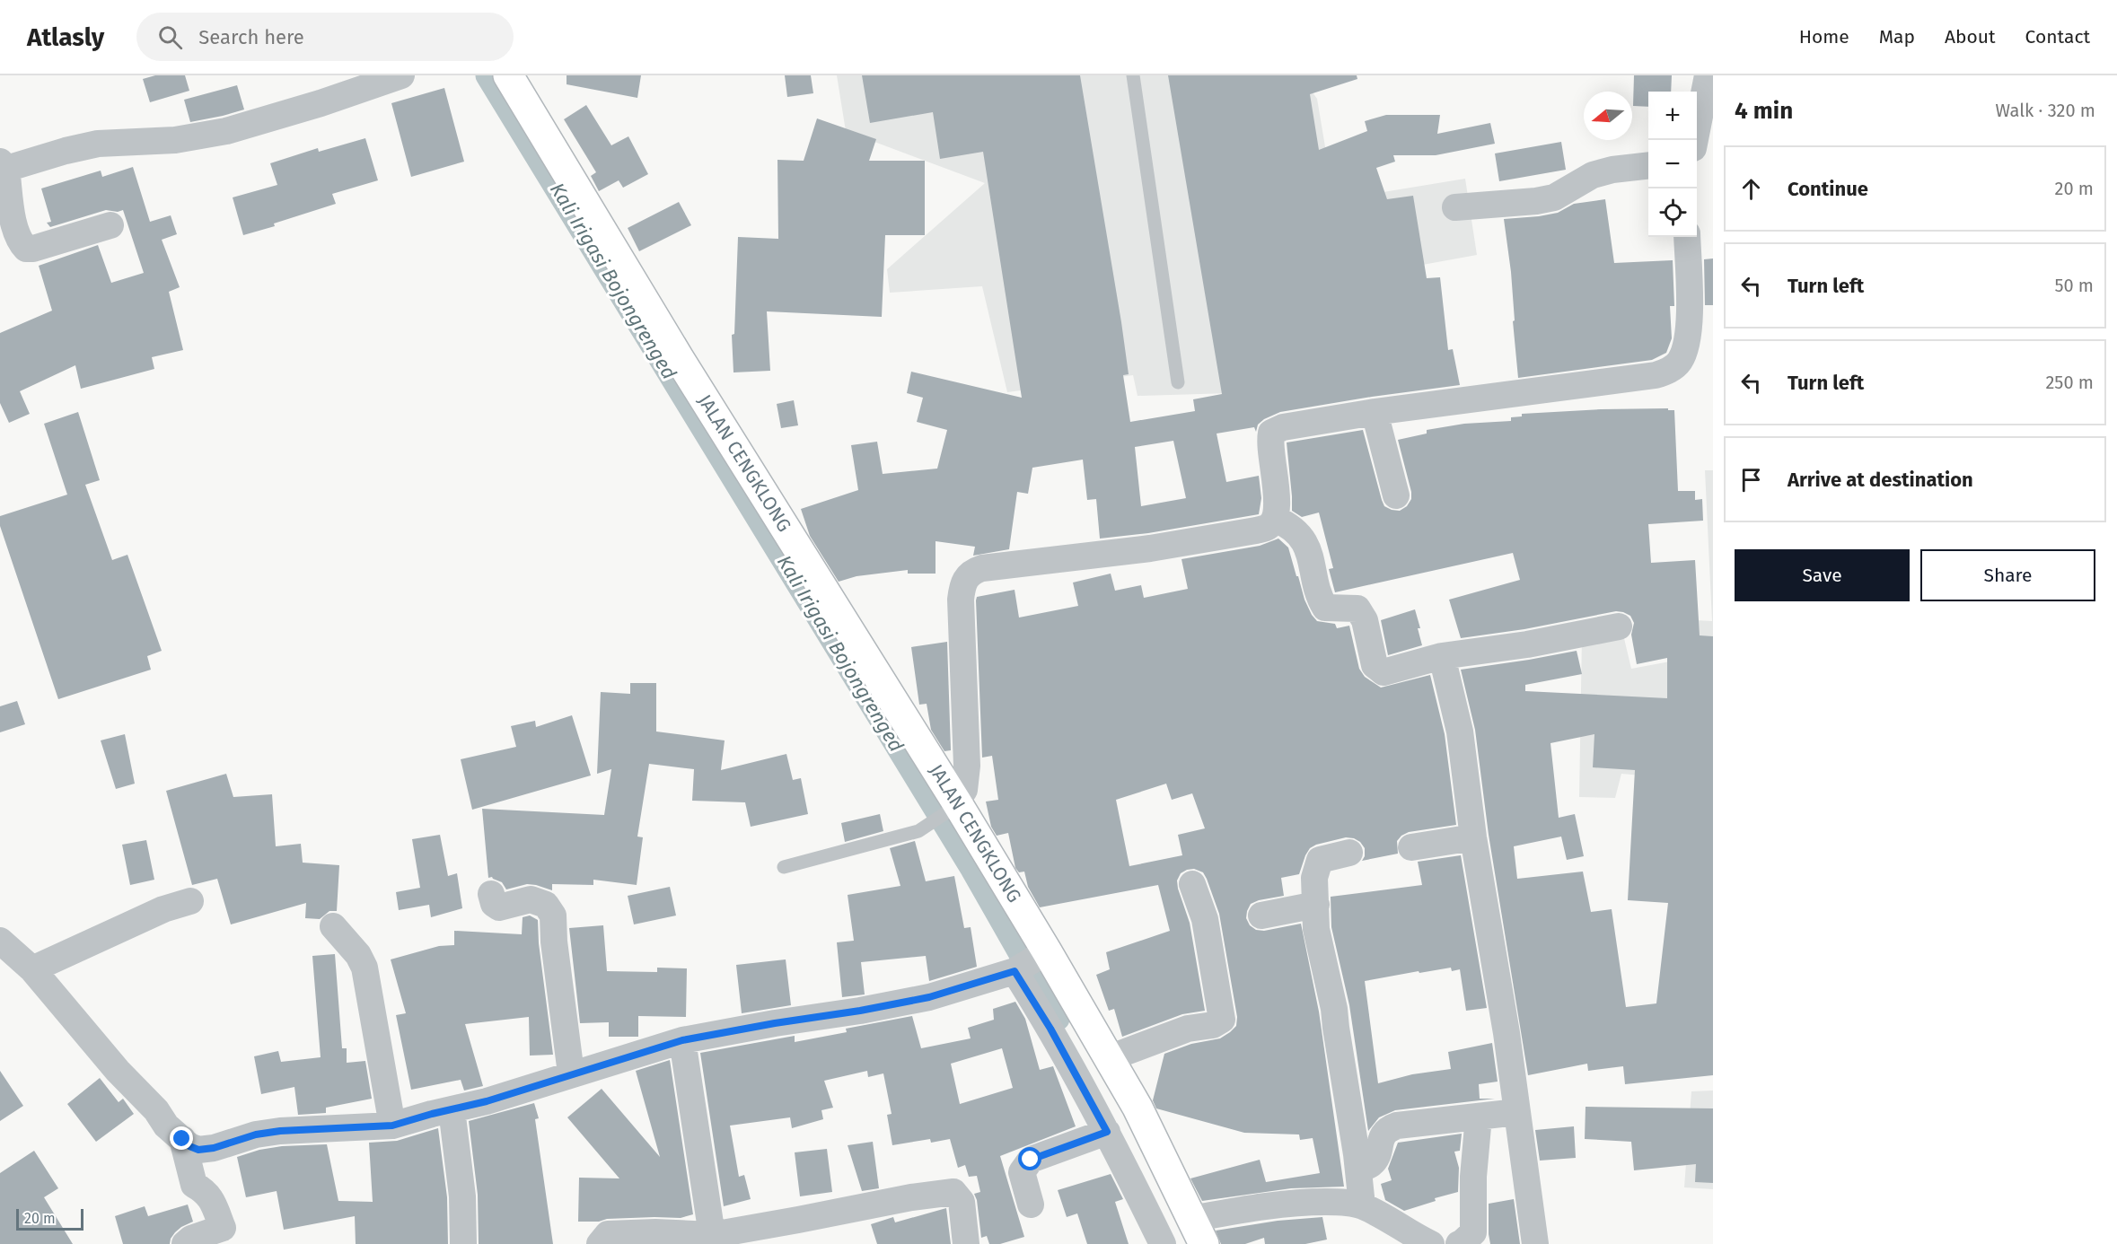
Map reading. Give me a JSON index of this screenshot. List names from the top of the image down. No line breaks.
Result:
{"streets":{"main road":["JALAN CENGKLONG"]},"water":["Kali Irigasi Bojongrenged"],"scale_bar":"20 m","north":"left","page":{"header":"Atlasly","search":"Search here","nav":["Home","Map","About","Contact"],"heading":["4 min","Walk · 320 m"],"map_buttons":["+","−"],"list":[["Continue","20 m"],["Turn left","50 m"],["Turn left","250 m"],"Arrive at destination"],"buttons":["Save","Share"],"scale":"20 m"}}
